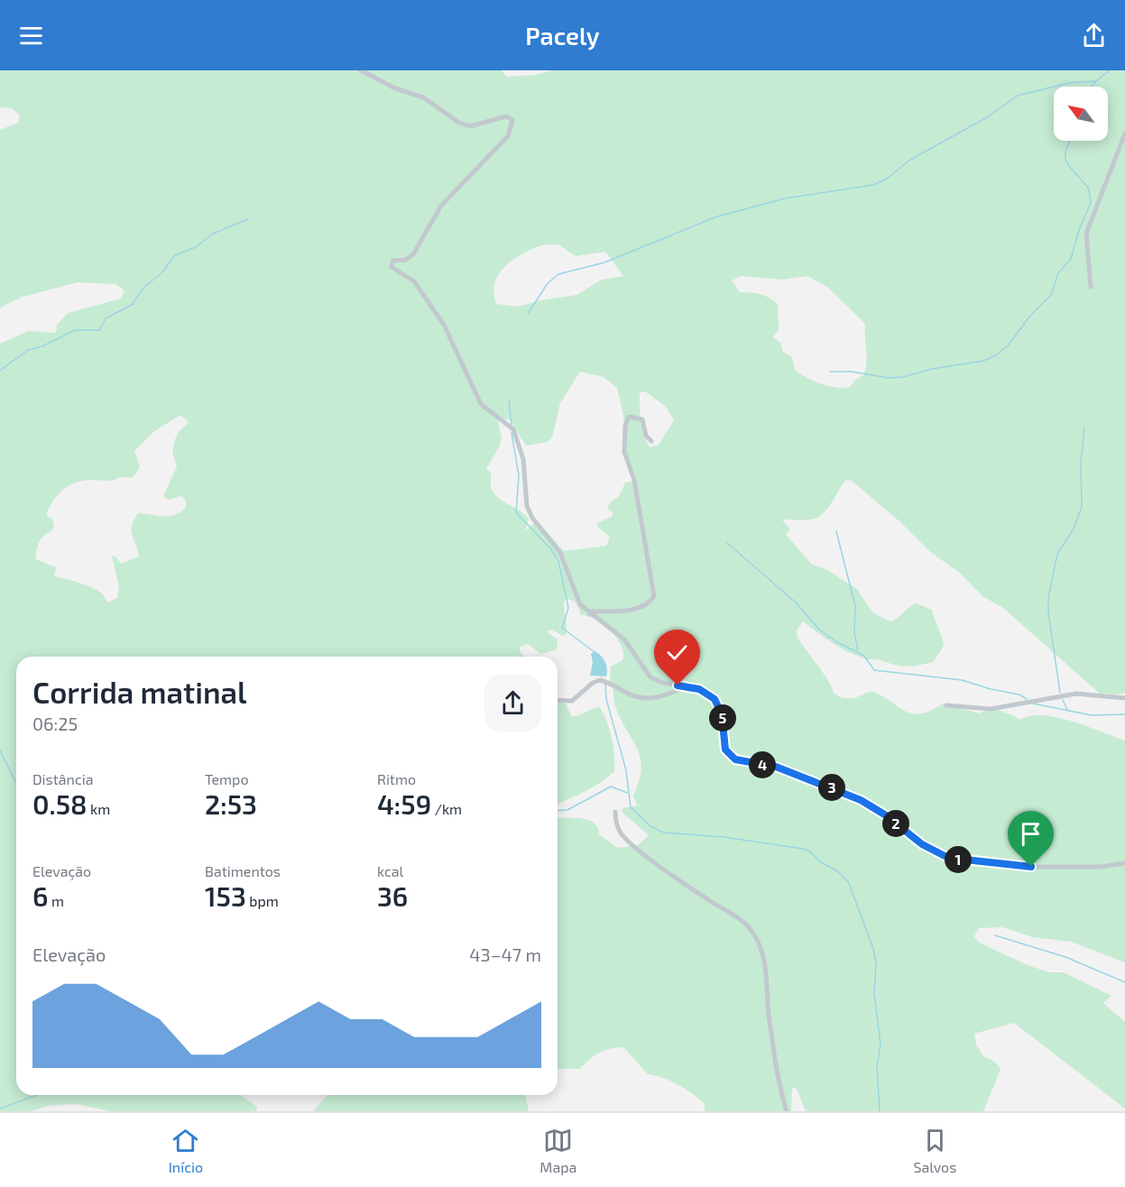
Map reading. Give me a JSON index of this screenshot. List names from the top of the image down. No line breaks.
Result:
{"north":"top left","page":{"header":"Pacely","heading":["Corrida matinal","06:25"],"pins":["5","4","3","2","1"],"stats":[["Distância","0.58 km"],["Tempo","2:53"],["Ritmo","4:59 /km"],["Elevação","6 m"],["Batimentos","153 bpm"],["kcal","36"]],"chart":["Elevação","43–47 m"],"tabs":["Início","Mapa","Salvos"]}}
